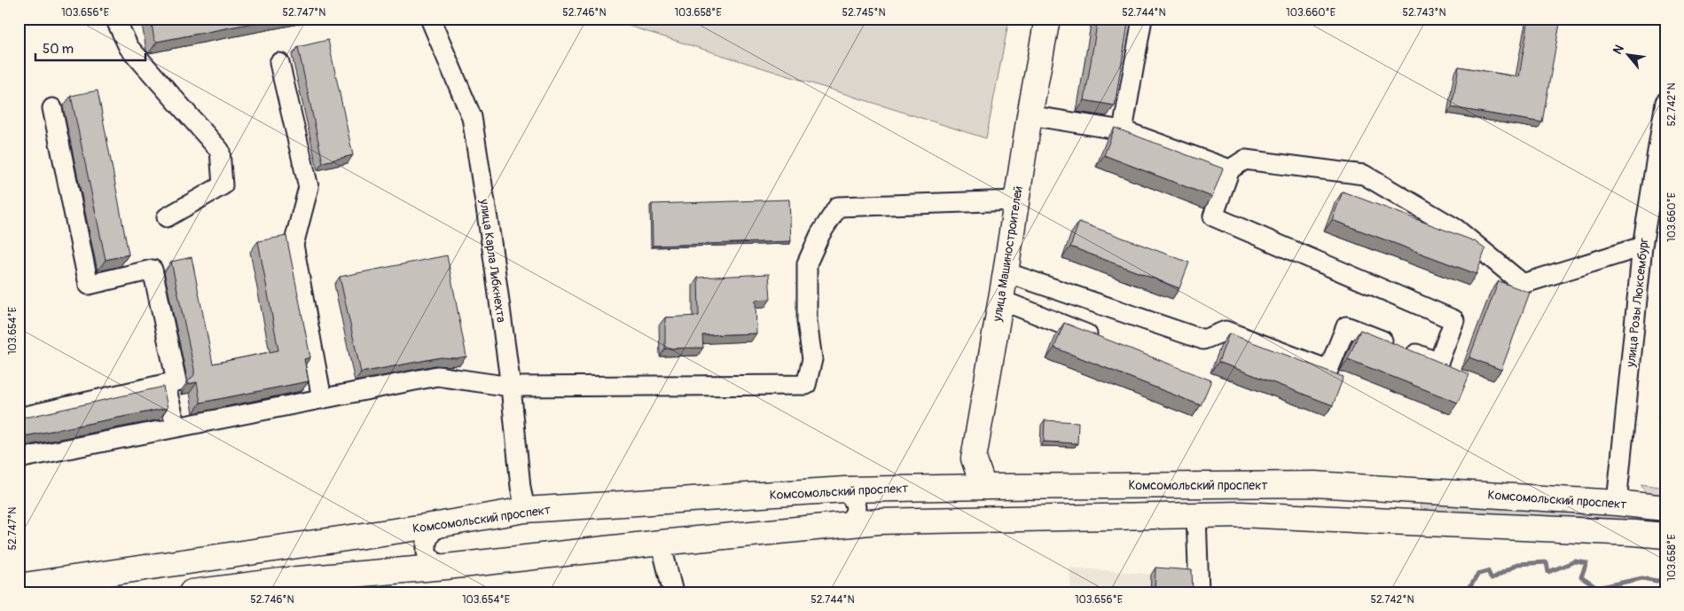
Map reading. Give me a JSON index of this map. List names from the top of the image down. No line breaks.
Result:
{"streets":{"main road":["улица Машиностроителей","Комсомольский проспект"],"street":["улица Карла Либкнехта","улица Розы Люксембург"]},"crossings":[["улица Машиностроителей","Комсомольский проспект"],["улица Карла Либкнехта","Комсомольский проспект"],["улица Розы Люксембург","Комсомольский проспект"]],"scale_bar":"50 m","north":"top left","coordinates":["103.656°E","52.747°N","52.746°N","103.658°E","52.745°N","52.744°N","103.660°E","52.743°N","52.742°N","103.654°E"]}
